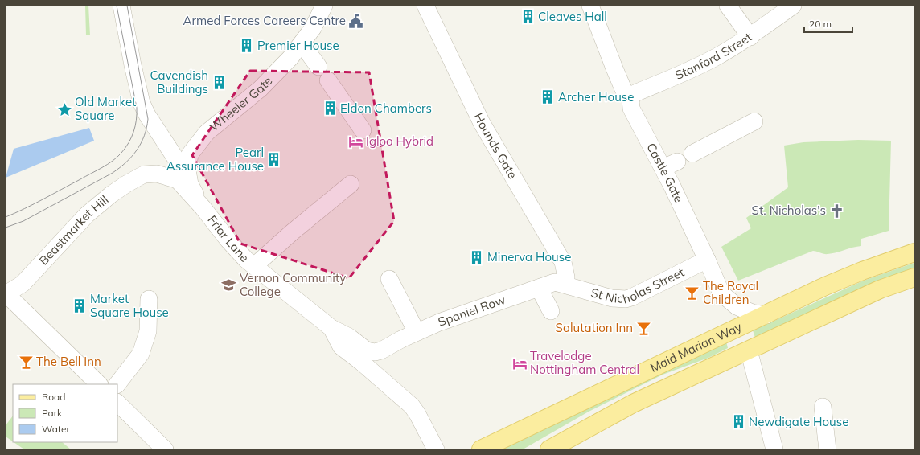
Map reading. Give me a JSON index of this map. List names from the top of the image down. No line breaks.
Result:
{"streets":{"main road":["Maid Marian Way"],"street":["Stanford Street","Wheeler Gate","Hounds Gate","Castle Gate","Beastmarket Hill","Friar Lane","St Nicholas Street","Spaniel Row"]},"crossings":[["Stanford Street","Castle Gate"],["Wheeler Gate","Friar Lane"],["Hounds Gate","St Nicholas Street"],["Hounds Gate","Spaniel Row"],["Castle Gate","St Nicholas Street"],["Castle Gate","Maid Marian Way"],["Beastmarket Hill","Friar Lane"],["Friar Lane","Spaniel Row"],["St Nicholas Street","Spaniel Row"]],"places":{"building":["Cleaves Hall","Premier House","Cavendish Buildings","Archer House","Eldon Chambers","Pearl Assurance House","Minerva House","Market Square House","Newdigate House"],"public building":["Armed Forces Careers Centre"],"place":["Old Market Square"],"hotel":["Igloo Hybrid","Travelodge Nottingham Central"],"church":["St. Nicholas's"],"school or university":["Vernon Community College"],"bar":["The Royal Children","Salutation Inn","The Bell Inn"]},"legend":["Road","Park","Water"],"scale_bar":"20 m"}
